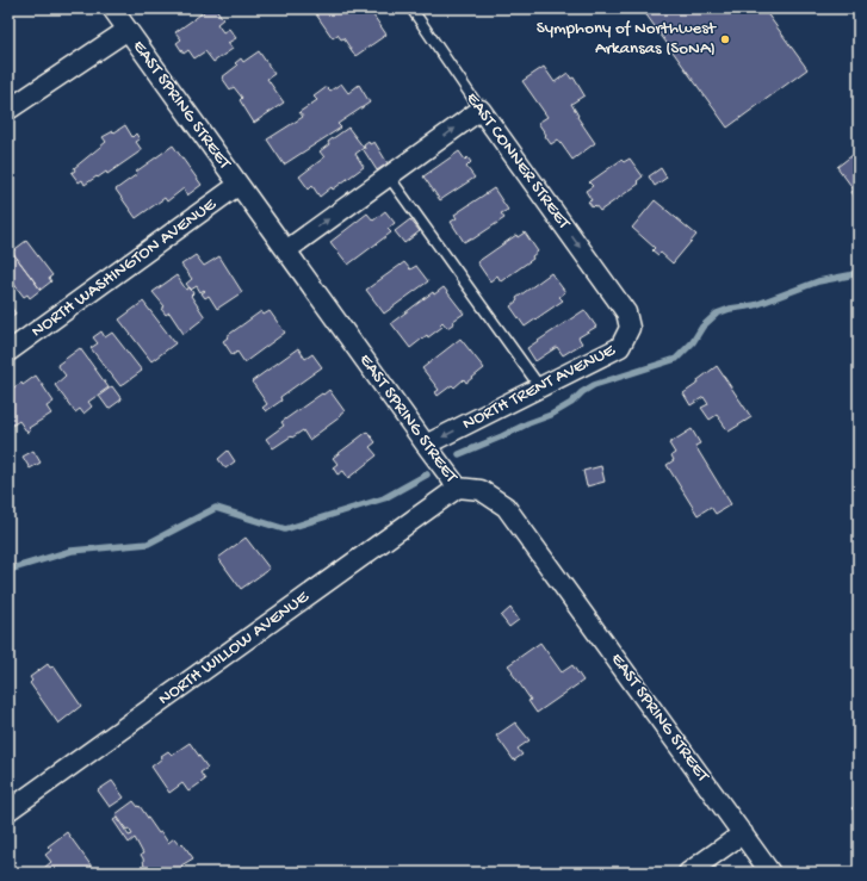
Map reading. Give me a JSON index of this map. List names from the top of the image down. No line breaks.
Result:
{"streets":{"street":["EAST SPRING STREET","EAST CONNER STREET","NORTH WASHINGTON AVENUE","NORTH TRENT AVENUE","NORTH WILLOW AVENUE"]},"crossings":[["EAST SPRING STREET","NORTH WASHINGTON AVENUE"],["EAST SPRING STREET","NORTH TRENT AVENUE"],["EAST SPRING STREET","NORTH WILLOW AVENUE"],["EAST CONNER STREET","NORTH TRENT AVENUE"]],"one_way":["NORTH TRENT AVENUE"],"places":["Symphony of Northwest Arkansas (SoNA)"]}
